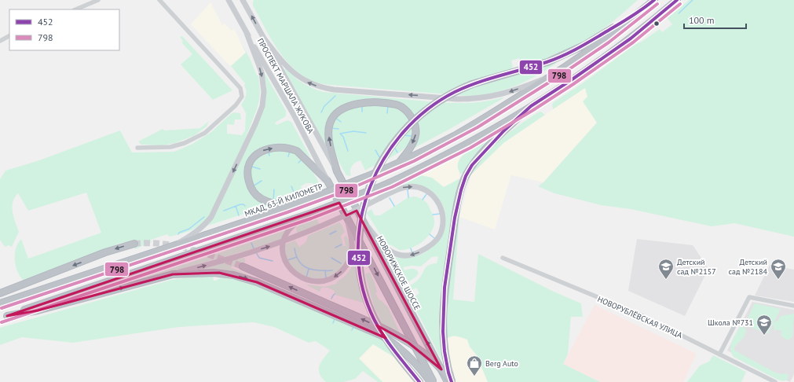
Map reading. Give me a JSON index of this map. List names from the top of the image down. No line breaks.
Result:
{"streets":{"highway":["МКАД, 63-Й КИЛОМЕТР","НОВОРИЖСКОЕ ШОССЕ"],"main road":["ПРОСПЕКТ МАРШАЛА ЖУКОВА"],"street":["НОВОРУБЛЁВСКАЯ УЛИЦА"]},"crossings":[["ПРОСПЕКТ МАРШАЛА ЖУКОВА","НОВОРИЖСКОЕ ШОССЕ"],["МКАД, 63-Й КИЛОМЕТР","НОВОРИЖСКОЕ ШОССЕ"]],"places":{"school or university":["Детский сад №2157","Детский сад №2184","Школа №731"],"shop":["Berg Auto"]},"lines":["transit line 452","transit line 798"],"legend":["452","798"],"scale_bar":"100 m"}
